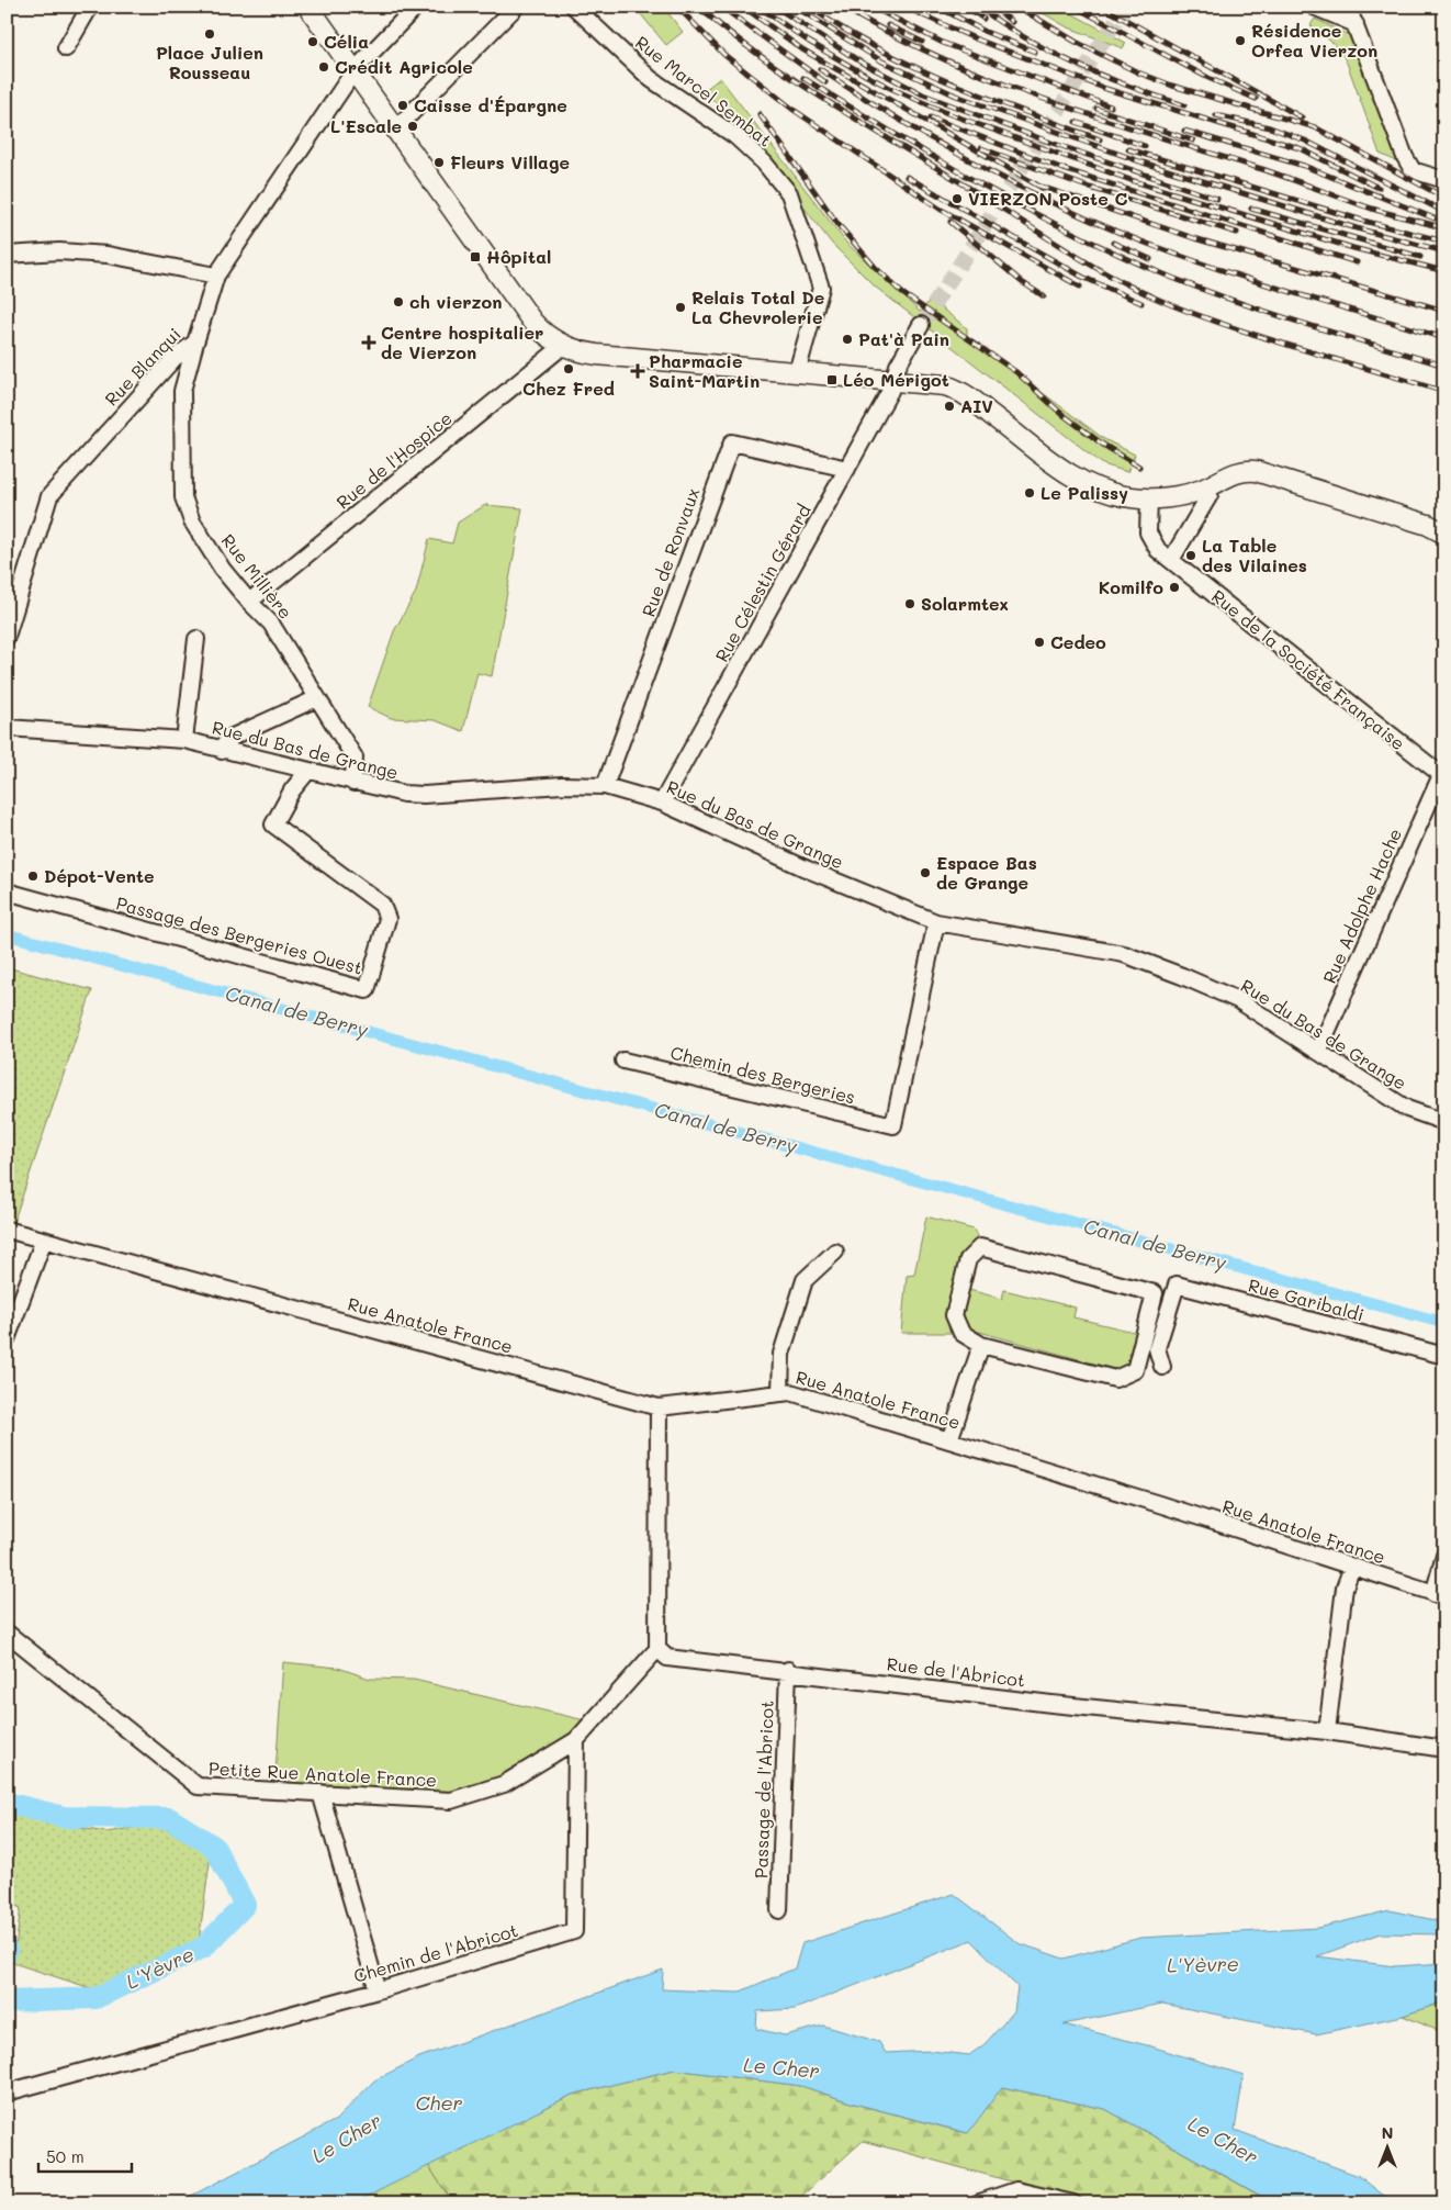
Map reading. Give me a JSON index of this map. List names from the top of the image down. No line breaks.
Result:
{"streets":{"street":["Rue Marcel Sembat","Rue Blanqui","Rue de l'Hospice","Rue de Ronvaux","Rue Millière","Rue Célestin Gérard","Rue de la Société Française","Rue du Bas de Grange","Rue Adolphe Hache","Passage des Bergeries Ouest","Chemin des Bergeries","Rue Garibaldi","Rue Anatole France","Rue de l'Abricot","Petite Rue Anatole France","Passage de l'Abricot","Chemin de l'Abricot"]},"crossings":[["Rue Blanqui","Rue Millière"],["Rue de l'Hospice","Rue Millière"],["Rue de Ronvaux","Rue Célestin Gérard"],["Rue de Ronvaux","Rue du Bas de Grange"],["Rue Millière","Rue du Bas de Grange"],["Rue Célestin Gérard","Rue du Bas de Grange"],["Rue de la Société Française","Rue Adolphe Hache"],["Rue du Bas de Grange","Rue Adolphe Hache"],["Rue du Bas de Grange","Passage des Bergeries Ouest"],["Rue du Bas de Grange","Chemin des Bergeries"],["Rue de l'Abricot","Passage de l'Abricot"],["Petite Rue Anatole France","Chemin de l'Abricot"]],"water":["Canal de Berry","L'Yèvre","Le Cher","Cher"],"places":{"other":["Place Julien Rousseau","Résidence Orfea Vierzon","Célia","Crédit Agricole","Caisse d'Épargne","L'Escale","Fleurs Village","VIERZON Poste C","ch vierzon","Relais Total De La Chevrolerie","Pat'à Pain","Chez Fred","AIV","Le Palissy","La Table des Vilaines","Komilfo","Solarmtex","Cedeo","Espace Bas de Grange","Dépot-Vente"],"transit":["Hôpital","Léo Mérigot"],"health":["Centre hospitalier de Vierzon","Pharmacie Saint-Martin"]},"scale_bar":"50 m","north":"top"}
